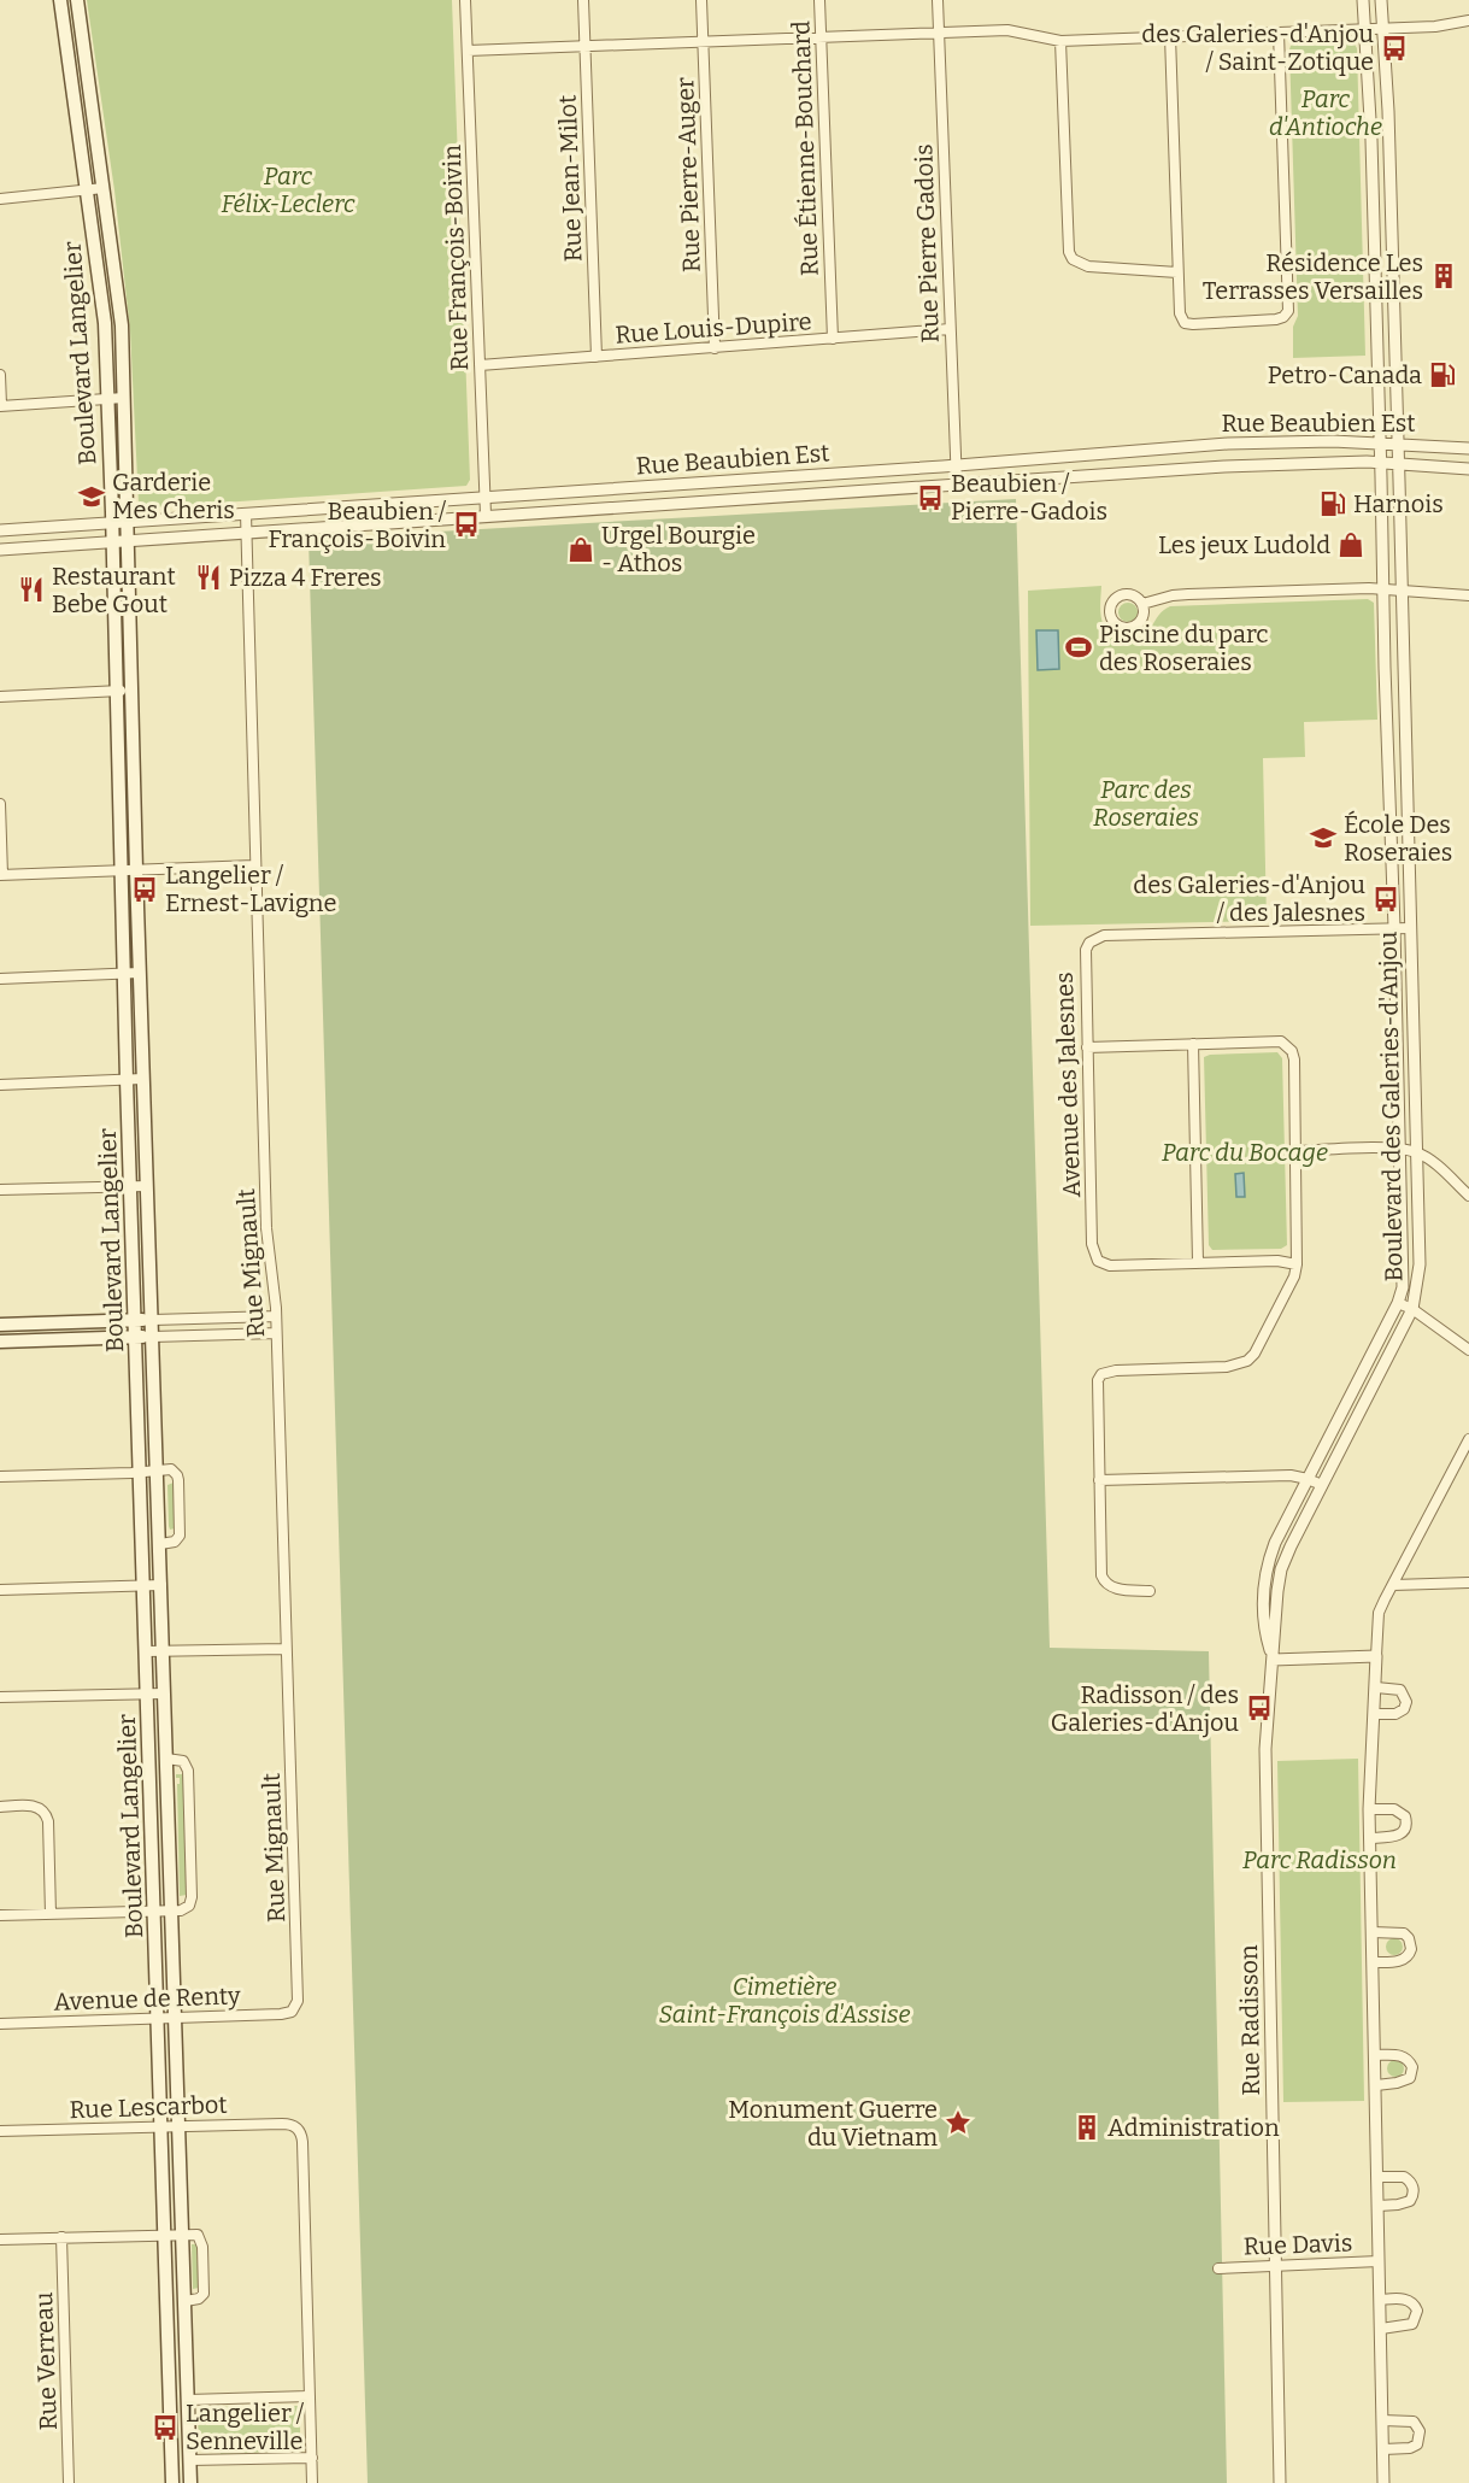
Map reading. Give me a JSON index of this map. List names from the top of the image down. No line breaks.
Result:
{"streets":{"main road":["Boulevard Langelier"],"street":["Rue Étienne-Bouchard","Rue Pierre-Auger","Rue Jean-Milot","Rue Pierre Gadois","Rue François-Boivin","Rue Louis-Dupire","Rue Beaubien Est","Avenue des Jalesnes","Boulevard des Galeries-d'Anjou","Rue Mignault","Avenue de Renty","Rue Radisson","Rue Lescarbot","Rue Davis","Rue Verreau"]},"crossings":[["Rue Étienne-Bouchard","Rue Louis-Dupire"],["Rue Pierre-Auger","Rue Louis-Dupire"],["Rue Jean-Milot","Rue Louis-Dupire"],["Rue Pierre Gadois","Rue Louis-Dupire"],["Rue Pierre Gadois","Rue Beaubien Est"],["Rue François-Boivin","Rue Louis-Dupire"],["Rue François-Boivin","Rue Beaubien Est"],["Boulevard Langelier","Rue Beaubien Est"],["Boulevard Langelier","Avenue de Renty"],["Boulevard Langelier","Rue Lescarbot"],["Rue Beaubien Est","Boulevard des Galeries-d'Anjou"],["Rue Beaubien Est","Rue Mignault"],["Avenue des Jalesnes","Boulevard des Galeries-d'Anjou"],["Boulevard des Galeries-d'Anjou","Rue Radisson"],["Rue Mignault","Avenue de Renty"],["Rue Radisson","Rue Davis"]],"parks":["Parc d'Antioche","Parc Félix-Leclerc","Parc des Roseraies","Parc du Bocage","Parc Radisson","Cimetière Saint-François d'Assise"],"places":{"bus stop":["des Galeries-d'Anjou / Saint-Zotique","Beaubien / Pierre-Gadois","Beaubien / François-Boivin","Langelier / Ernest-Lavigne","des Galeries-d'Anjou / des Jalesnes","Radisson / des Galeries-d'Anjou","Langelier / Senneville"],"building":["Résidence Les Terrasses Versailles","Administration"],"fuel station":["Petro-Canada","Harnois"],"school or university":["Garderie Mes Cheris","École Des Roseraies"],"shop":["Les jeux Ludold","Urgel Bourgie - Athos"],"restaurant":["Pizza 4 Freres","Restaurant Bebe Gout"],"sports":["Piscine du parc des Roseraies"],"place":["Monument Guerre du Vietnam"]}}
